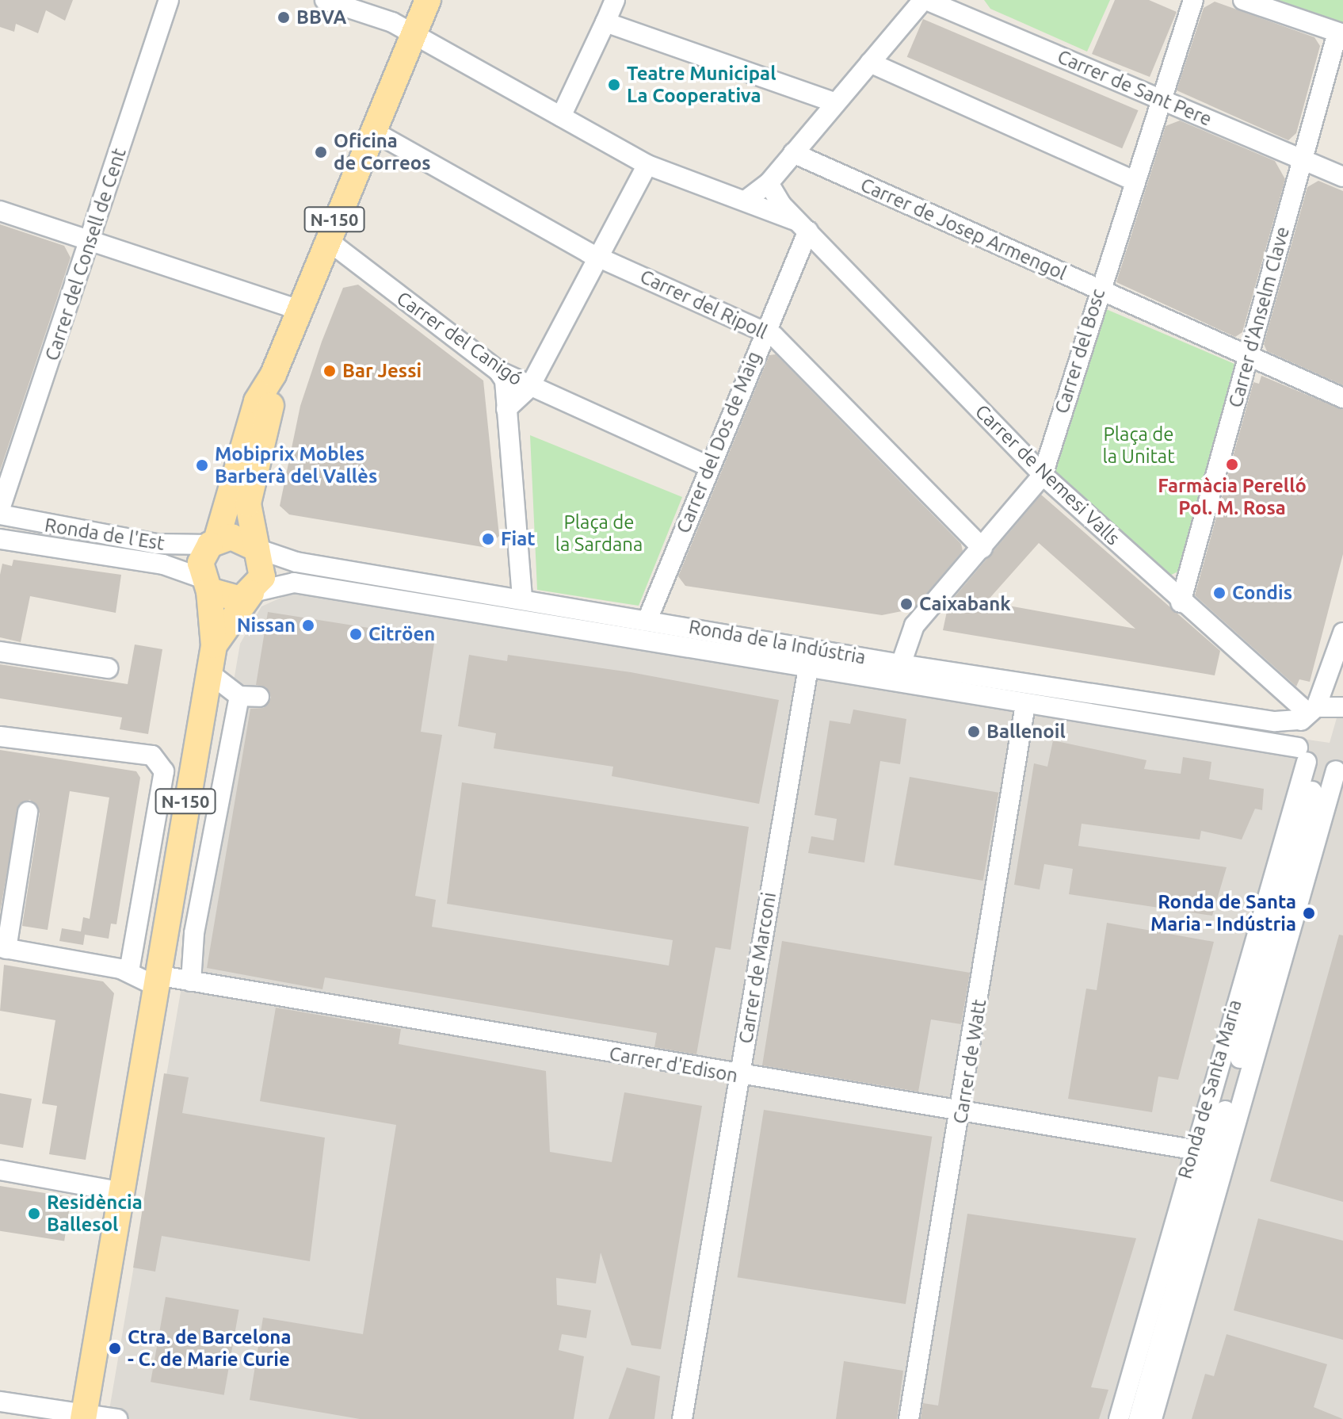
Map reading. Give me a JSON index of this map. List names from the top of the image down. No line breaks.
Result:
{"streets":{"main road":["N-150"],"street":["Carrer de Sant Pere","Carrer de Josep Armengol","Carrer del Consell de Cent","Carrer del Ripoll","Carrer d'Anselm Clave","Carrer del Canigó","Carrer del Bosc","Carrer del Dos de Maig","Carrer de Nemesi Valls","Ronda de l'Est","Ronda de la Indústria","Carrer de Marconi","Carrer de Watt","Carrer d'Edison","Ronda de Santa Maria"]},"crossings":[["Carrer de Sant Pere","Carrer d'Anselm Clave"],["Carrer de Sant Pere","Carrer del Bosc"],["N-150","Carrer del Ripoll"],["N-150","Carrer del Canigó"],["N-150","Carrer de Nemesi Valls"],["N-150","Ronda de l'Est"],["N-150","Ronda de la Indústria"],["N-150","Carrer d'Edison"],["Carrer de Josep Armengol","Carrer d'Anselm Clave"],["Carrer de Josep Armengol","Carrer del Bosc"],["Carrer del Ripoll","Carrer del Bosc"],["Carrer del Ripoll","Carrer del Dos de Maig"],["Carrer d'Anselm Clave","Carrer de Nemesi Valls"],["Carrer del Canigó","Carrer del Dos de Maig"],["Carrer del Bosc","Carrer de Nemesi Valls"],["Carrer del Bosc","Ronda de la Indústria"],["Carrer del Dos de Maig","Carrer de Nemesi Valls"],["Carrer del Dos de Maig","Ronda de la Indústria"],["Carrer de Nemesi Valls","Ronda de la Indústria"],["Carrer de Nemesi Valls","Ronda de Santa Maria"],["Ronda de l'Est","Ronda de la Indústria"],["Ronda de la Indústria","Carrer de Marconi"],["Ronda de la Indústria","Carrer de Watt"],["Ronda de la Indústria","Ronda de Santa Maria"],["Carrer de Marconi","Carrer d'Edison"],["Carrer de Watt","Carrer d'Edison"],["Carrer d'Edison","Ronda de Santa Maria"]],"parks":["Plaça de la Unitat","Plaça de la Sardana"],"places":["BBVA","Teatre Municipal La Cooperativa","Oficina de Correos","Bar Jessi","Farmàcia Perelló Pol. M. Rosa","Mobiprix Mobles Barberà del Vallès","Fiat","Condis","Caixabank","Nissan","Citröen","Ballenoil","Ronda de Santa Maria - Indústria","Residència Ballesol","Ctra. de Barcelona - C. de Marie Curie"]}
